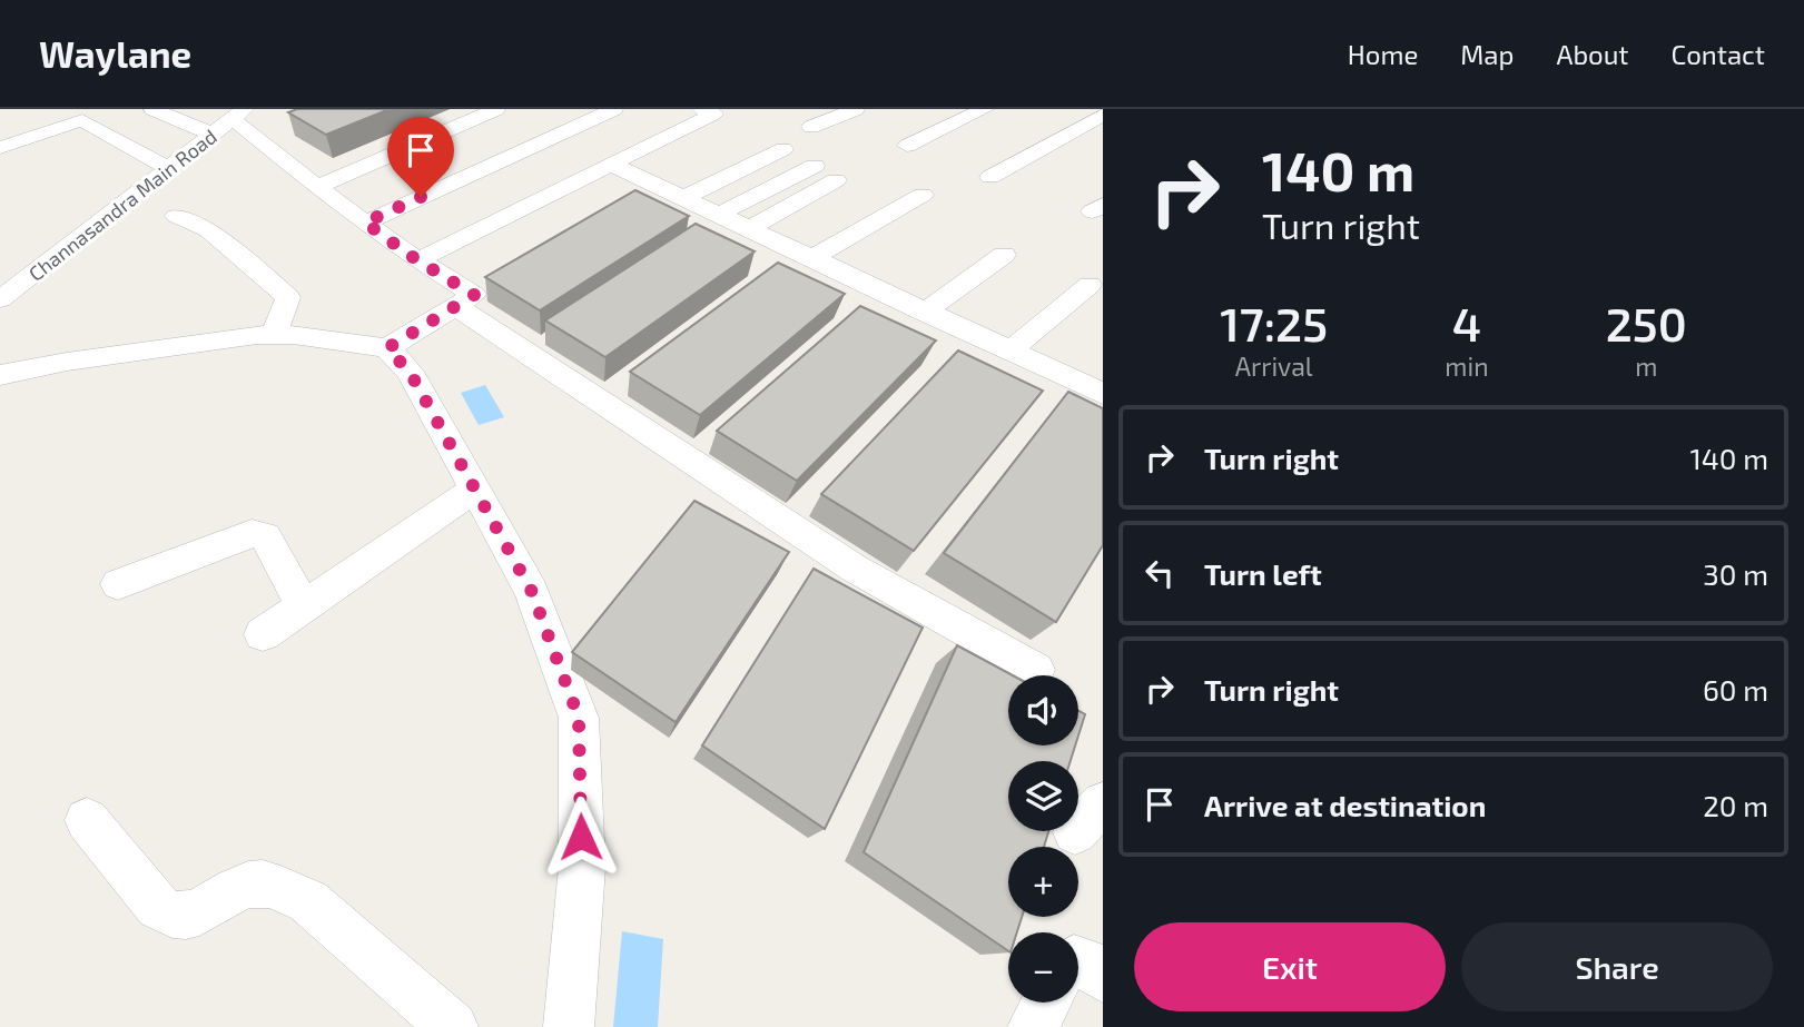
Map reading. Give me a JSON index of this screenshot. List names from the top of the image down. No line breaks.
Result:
{"streets":{"street":["Channasandra Main Road"]},"page":{"header":"Waylane","nav":["Home","Map","About","Contact"],"turn":["140 m","Turn right"],"eta":["17:25","Arrival","4","min","250","m"],"list":[{"name":"Turn right","value":"140 m"},{"name":"Turn left","value":"30 m"},{"name":"Turn right","value":"60 m"},{"name":"Arrive at destination","value":"20 m"}],"map_buttons":["+","−"],"buttons":["Exit","Share"]}}
